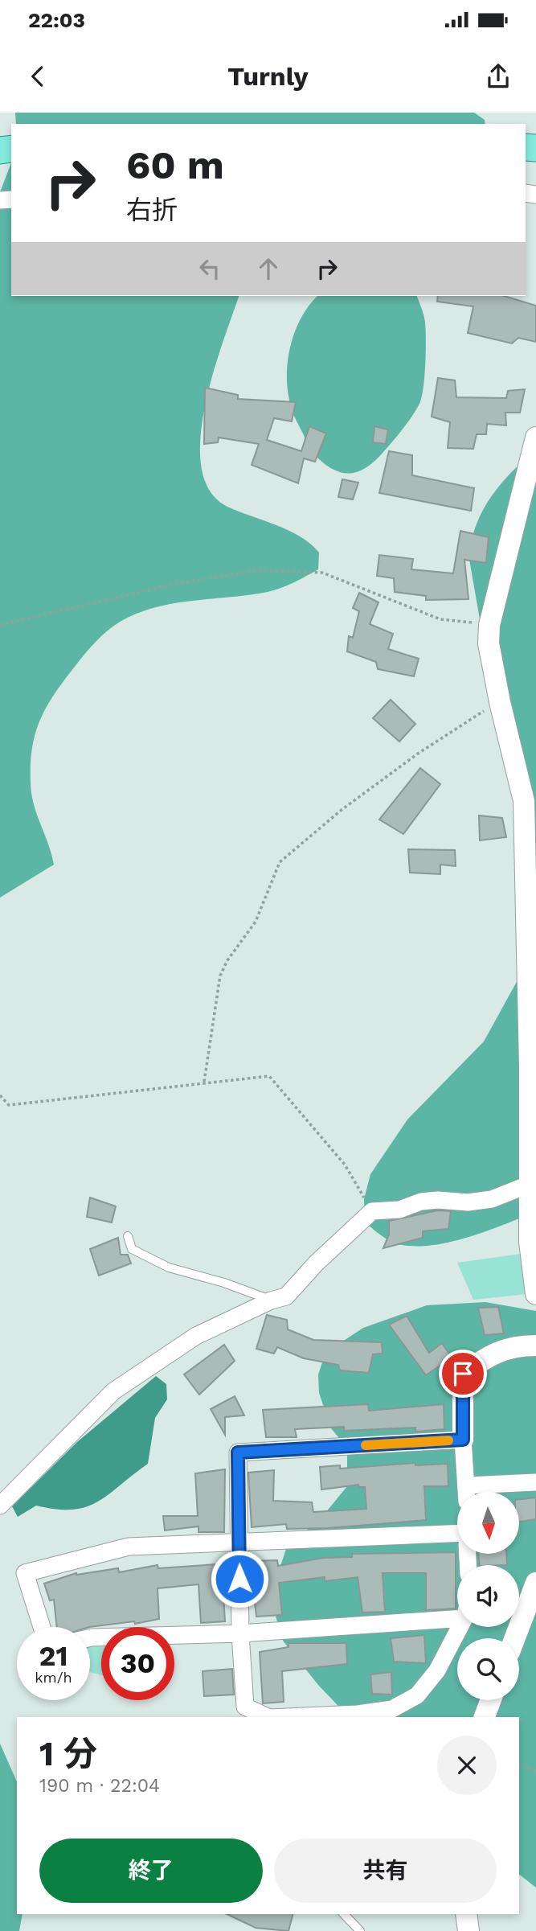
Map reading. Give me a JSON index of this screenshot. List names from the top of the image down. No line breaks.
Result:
{"north":"bottom","page":{"status":"22:03","header":"Turnly","turn":["60 m","右折"],"speed":"21 km/h","limit":"30","heading":["1 分","190 m · 22:04"],"buttons":["終了","共有"]}}
